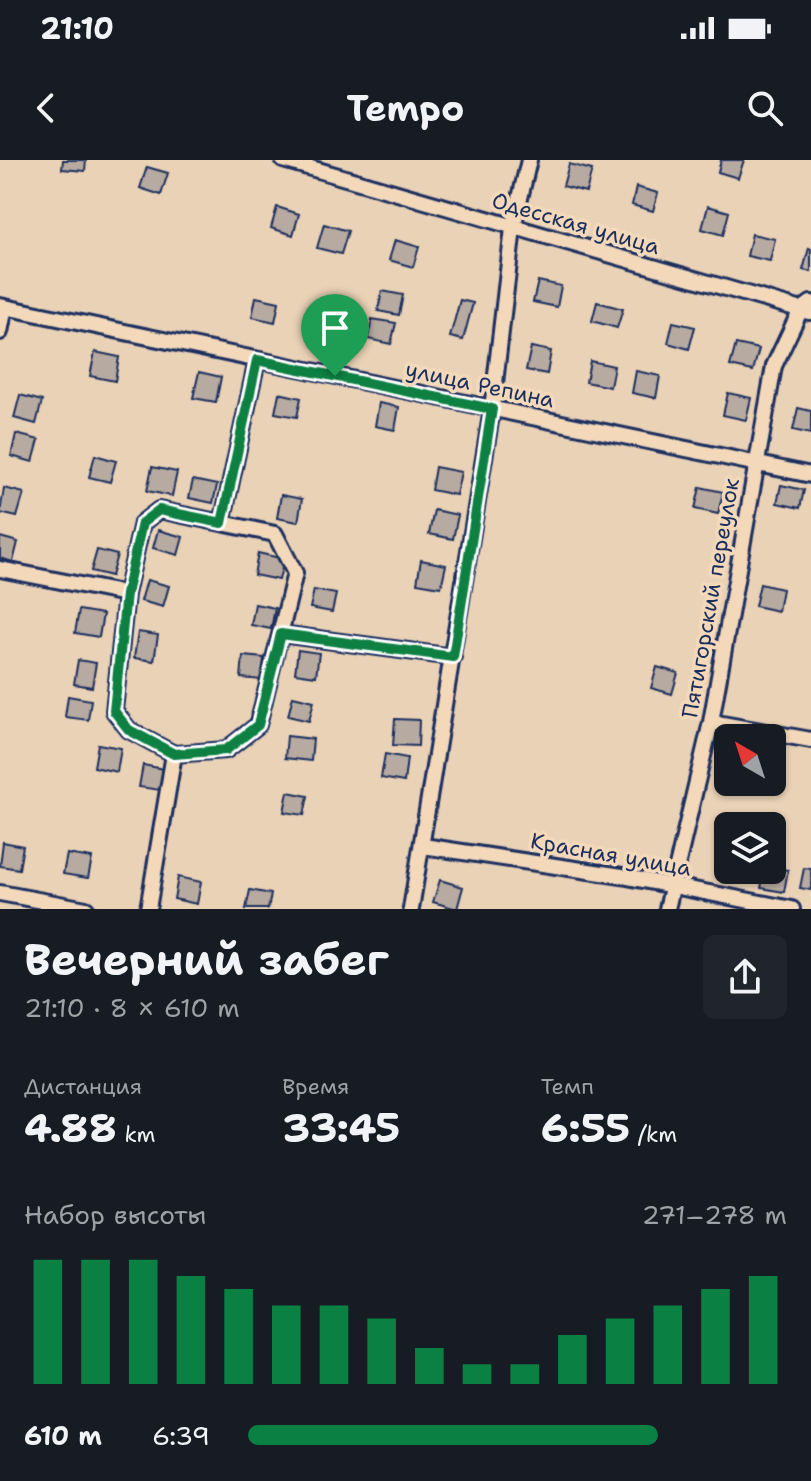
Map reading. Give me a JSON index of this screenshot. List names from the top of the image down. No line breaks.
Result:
{"streets":{"street":["Одесская улица","улица Репина","Пятигорский переулок","Красная улица"]},"crossings":[["Одесская улица","Пятигорский переулок"],["улица Репина","Пятигорский переулок"],["Пятигорский переулок","Красная улица"]],"north":"top left","page":{"status":"21:10","header":"Tempo","heading":["Вечерний забег","21:10 · 8 × 610 m"],"stats":[["Дистанция","4.88 km"],["Время","33:45"],["Темп","6:55 /km"]],"chart":["Набор высоты","271–278 m"],"list":[{"name":"610 m","note":"6:39"}]}}
